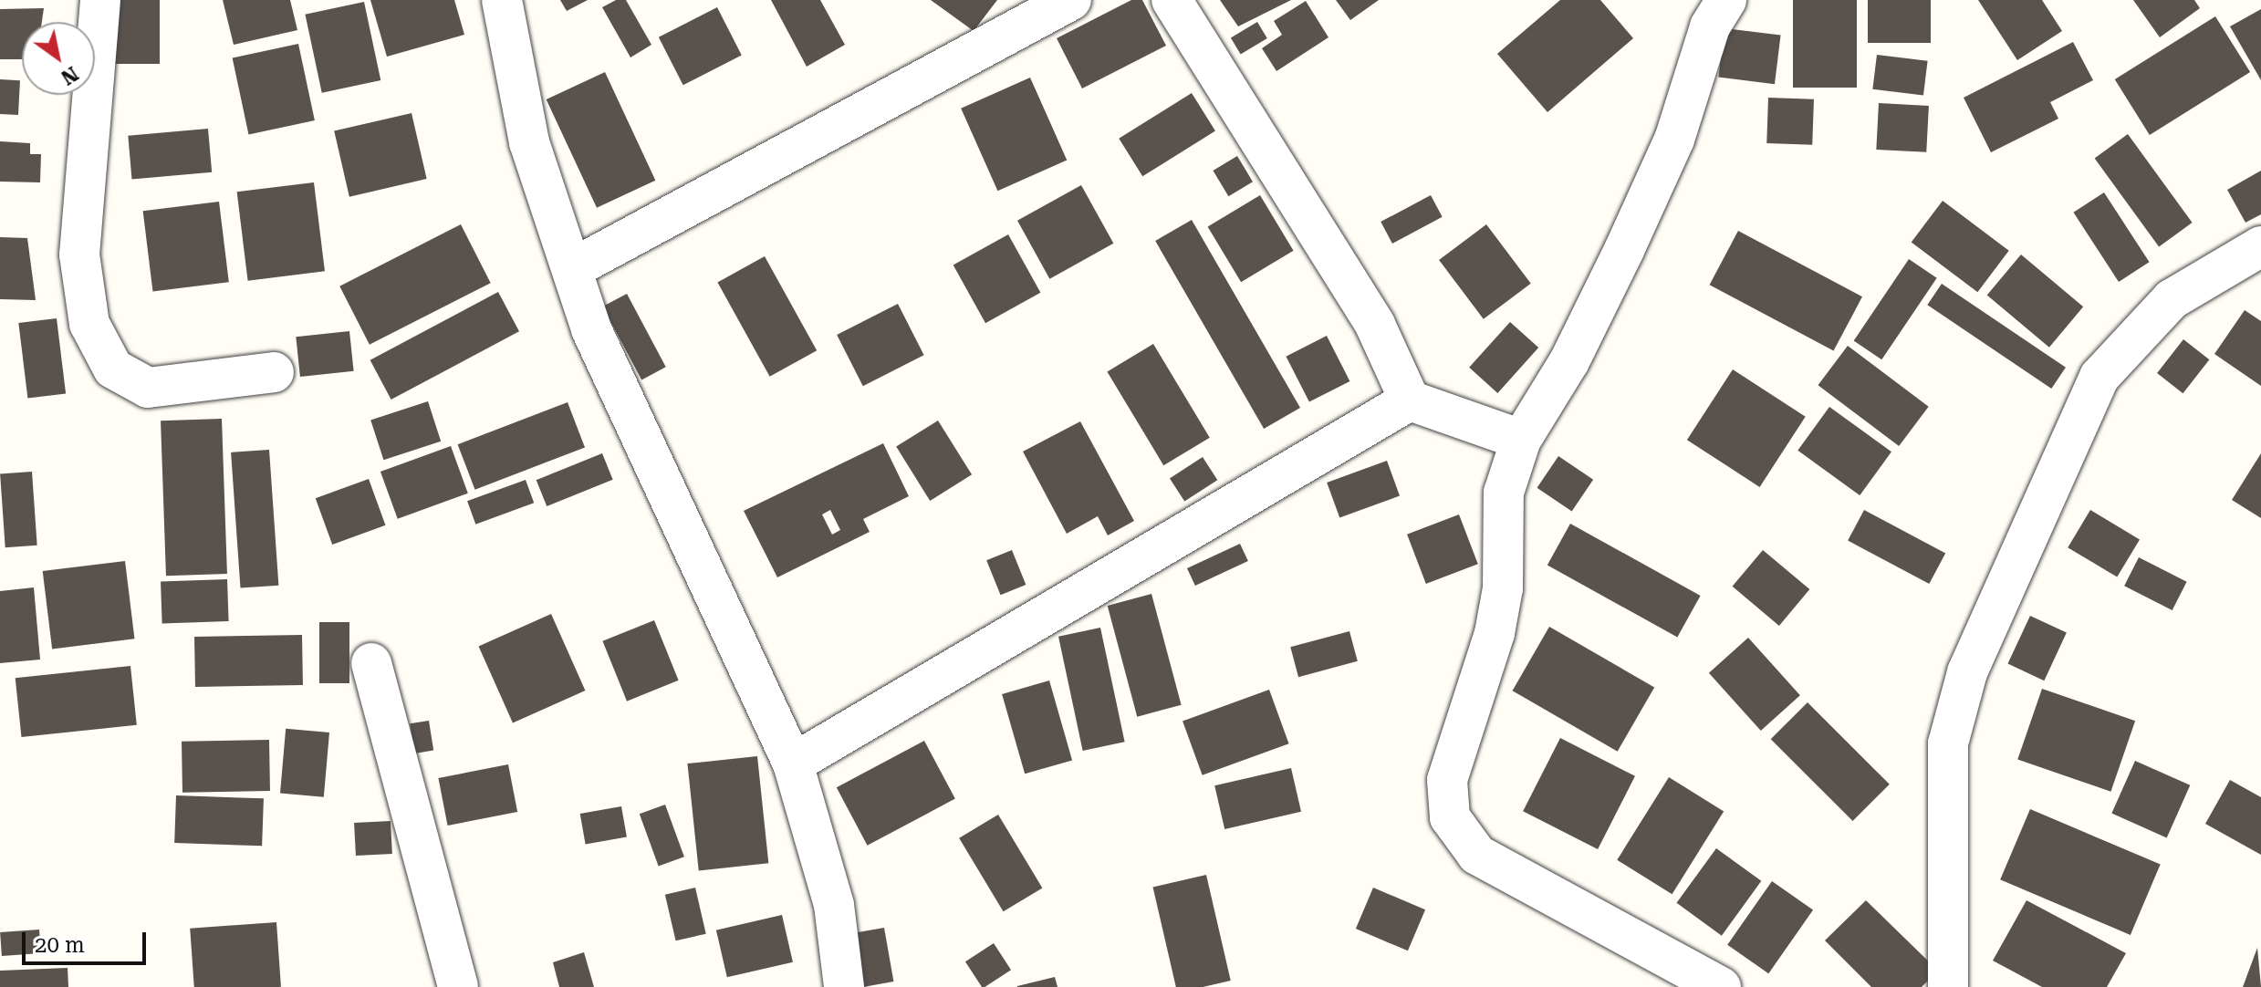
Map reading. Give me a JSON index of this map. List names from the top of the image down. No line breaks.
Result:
{"scale_bar":"20 m","north":"bottom right"}
